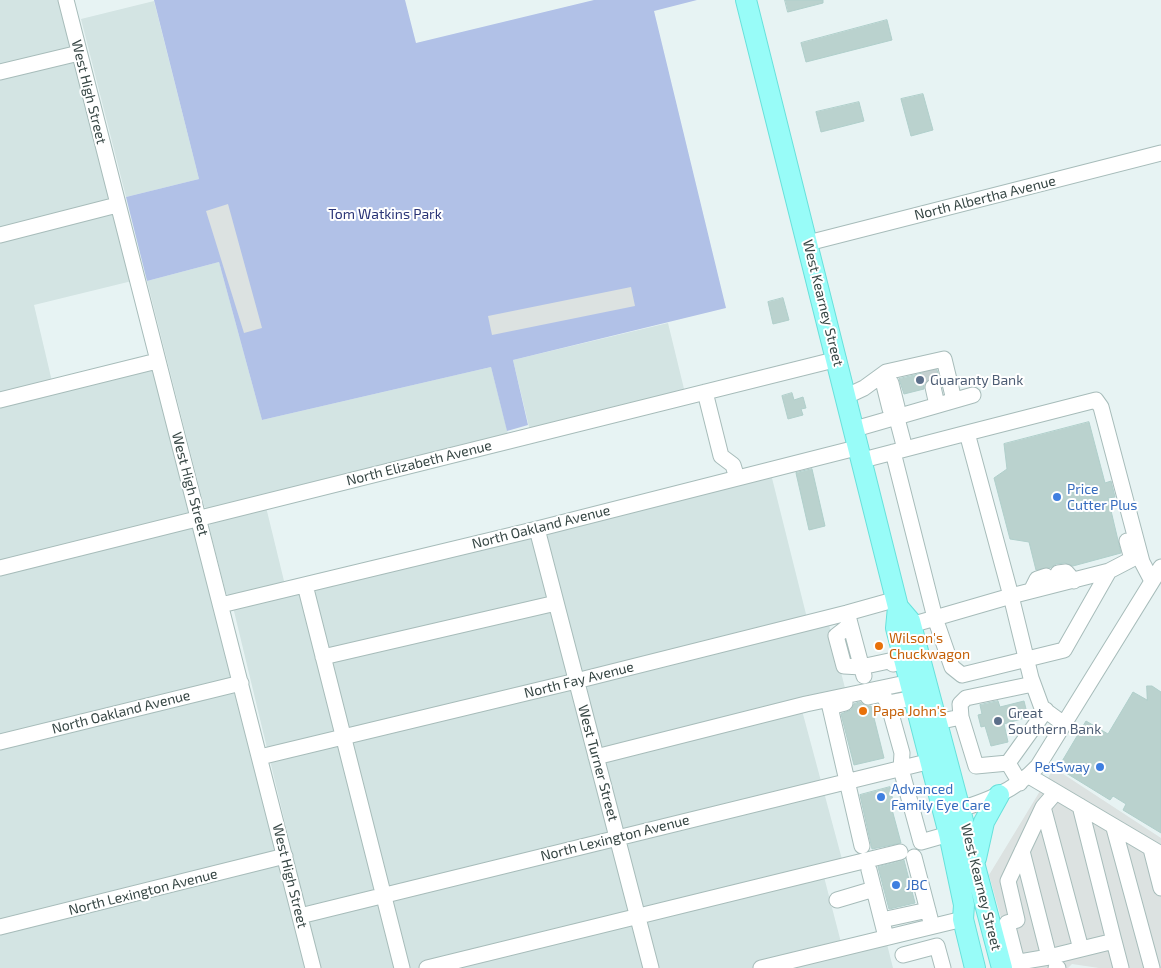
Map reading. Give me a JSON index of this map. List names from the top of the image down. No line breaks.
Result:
{"streets":{"main road":["West Kearney Street"],"street":["West High Street","North Albertha Avenue","North Elizabeth Avenue","North Oakland Avenue","North Fay Avenue","West Turner Street","North Lexington Avenue"]},"crossings":[["West High Street","North Elizabeth Avenue"],["West High Street","North Oakland Avenue"],["West High Street","North Fay Avenue"],["West High Street","North Lexington Avenue"],["North Albertha Avenue","West Kearney Street"],["West Kearney Street","North Elizabeth Avenue"],["West Kearney Street","North Oakland Avenue"],["West Kearney Street","North Fay Avenue"],["West Kearney Street","North Lexington Avenue"],["North Oakland Avenue","West Turner Street"],["North Fay Avenue","West Turner Street"],["West Turner Street","North Lexington Avenue"]],"parks":["Tom Watkins Park"],"places":["Guaranty Bank","Price Cutter Plus","Wilson's Chuckwagon","Papa John's","Great Southern Bank","PetSway","Advanced Family Eye Care","JBC"]}
